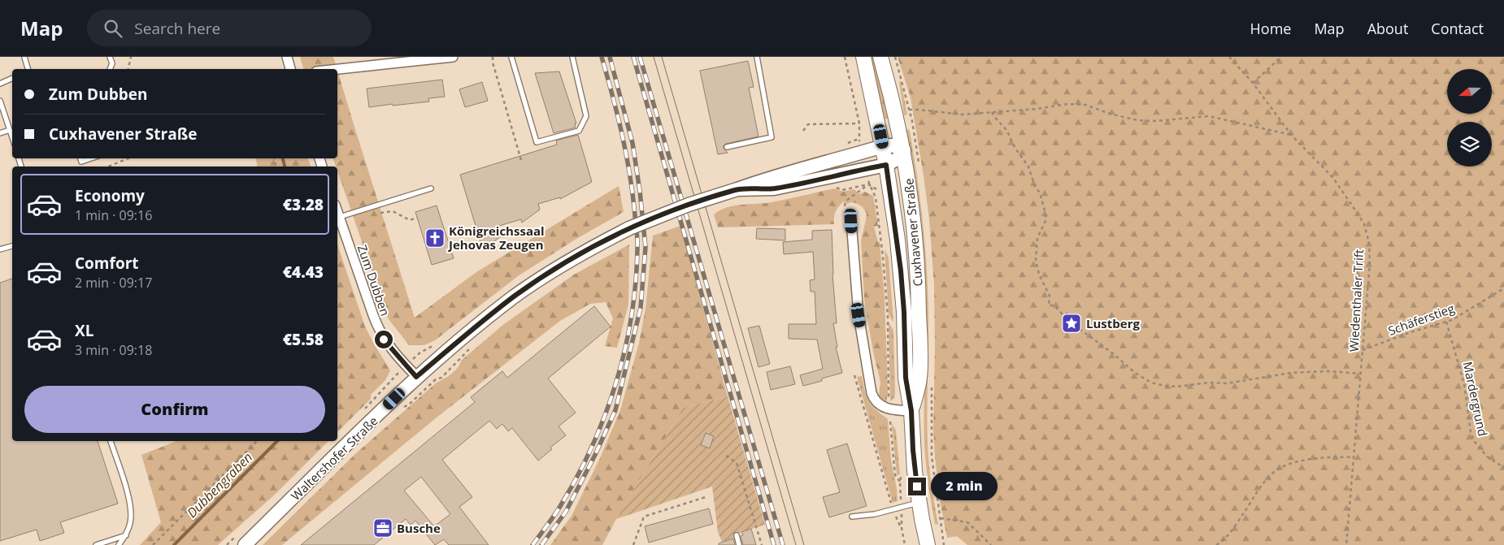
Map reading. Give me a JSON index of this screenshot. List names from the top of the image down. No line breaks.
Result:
{"streets":{"main road":["Cuxhavener Straße","Waltershofer Straße"],"street":["Zum Dubben"],"path":["Wiedenthaler Trift","Schäferstieg","Mardergrund"]},"crossings":[["Cuxhavener Straße","Waltershofer Straße"],["Zum Dubben","Waltershofer Straße"],["Wiedenthaler Trift","Schäferstieg"],["Schäferstieg","Mardergrund"]],"water":["Dubbengraben"],"places":{"church":["Königreichssaal Jehovas Zeugen"],"place":["Lustberg"],"office":["Busche"]},"north":"left","page":{"header":"Map","search":"Search here","nav":["Home","Map","About","Contact"],"banner":["Zum Dubben","Cuxhavener Straße"],"list":[{"name":"Economy","note":"1 min · 09:16","value":"€3.28"},{"name":"Comfort","note":"2 min · 09:17","value":"€4.43"},{"name":"XL","note":"3 min · 09:18","value":"€5.58"}],"buttons":"Confirm","bubble":"2 min"}}
